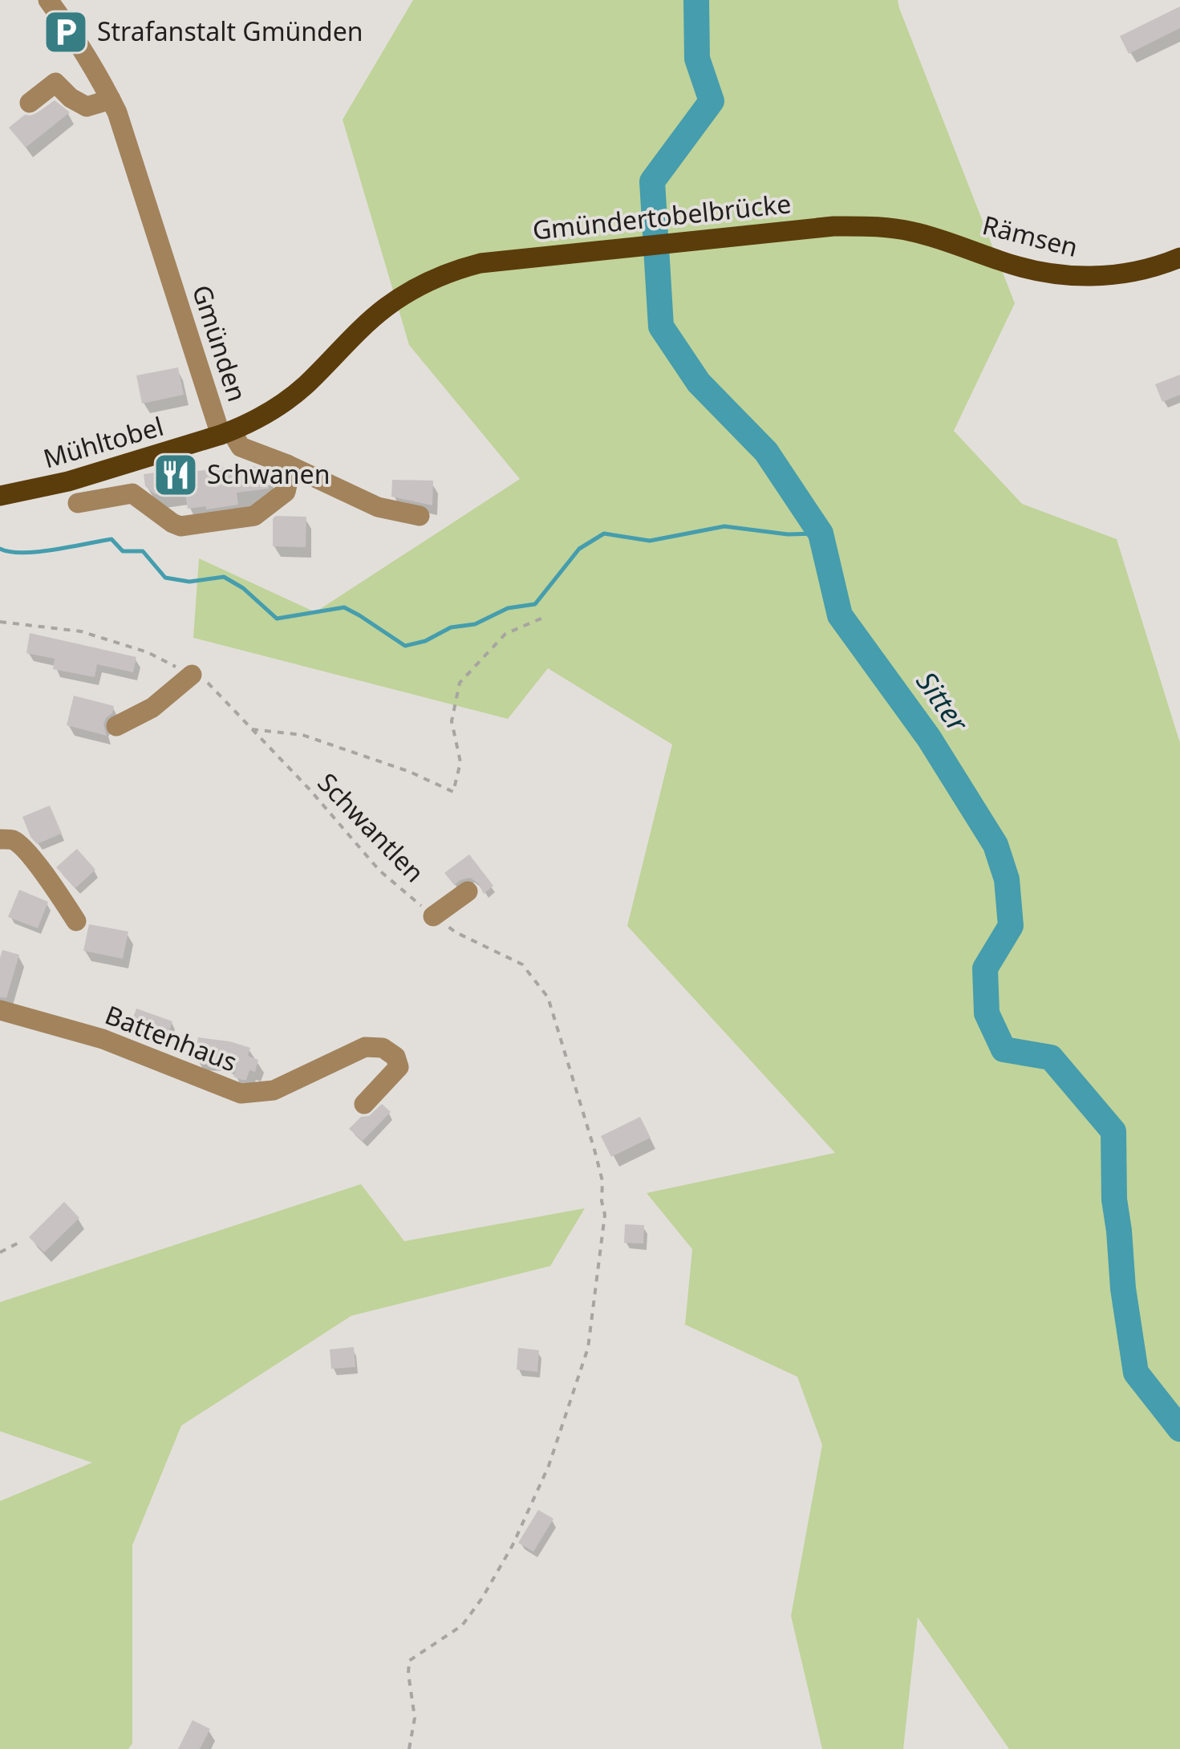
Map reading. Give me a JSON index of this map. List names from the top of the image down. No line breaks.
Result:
{"streets":{"main road":["Gmündertobelbrücke","Rämsen","Gmünden","Mühltobel"],"street":["Battenhaus"],"path":["Schwantlen"]},"crossings":[["Gmündertobelbrücke","Rämsen"],["Gmündertobelbrücke","Gmünden"],["Gmünden","Mühltobel"]],"water":["Sitter"],"places":{"parking":["Strafanstalt Gmünden"],"restaurant":["Schwanen"]}}
